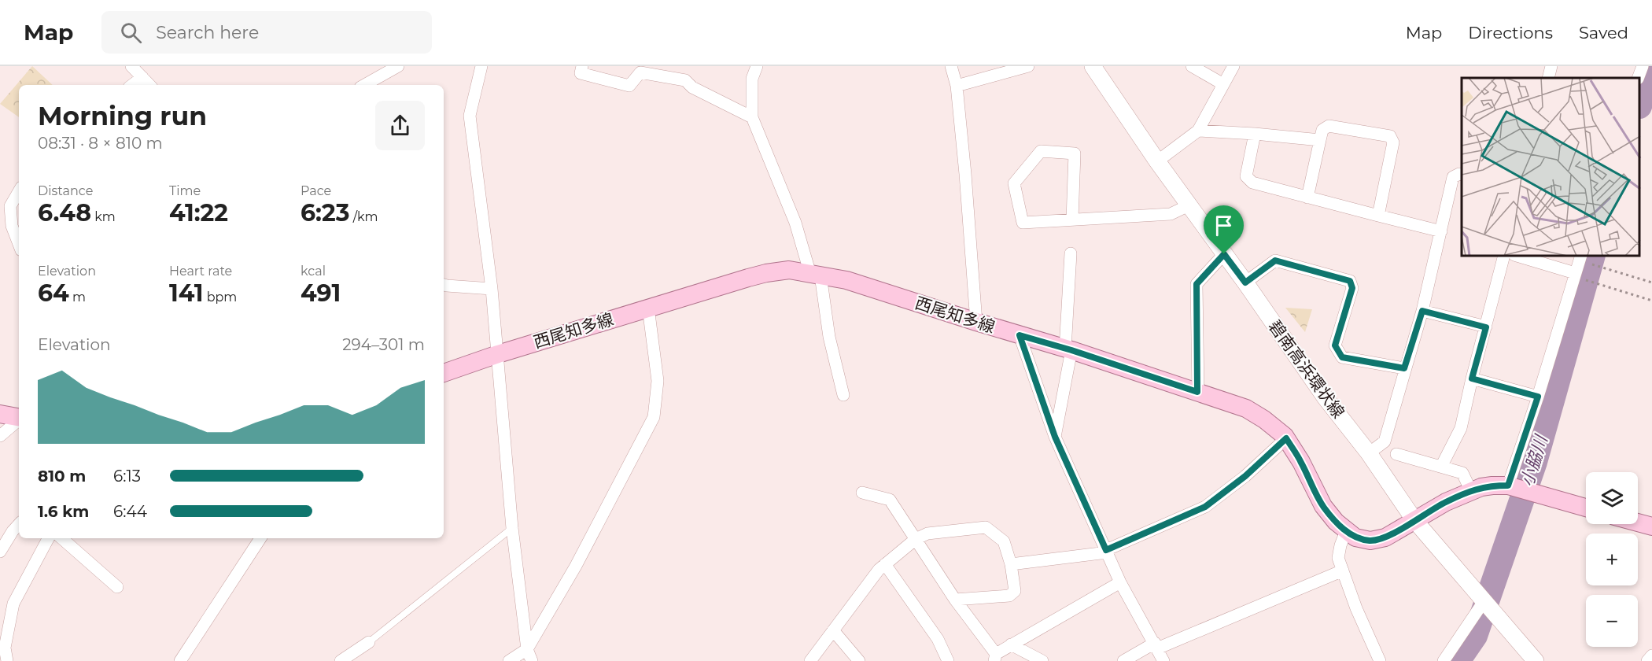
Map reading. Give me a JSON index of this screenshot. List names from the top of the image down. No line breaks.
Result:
{"streets":{"main road":["西尾知多線","碧南高浜環状線"]},"crossings":[["西尾知多線","碧南高浜環状線"]],"water":["小脇川"],"page":{"header":"Map","search":"Search here","nav":["Map","Directions","Saved"],"heading":["Morning run","08:31 · 8 × 810 m"],"stats":[["Distance","6.48 km"],["Time","41:22"],["Pace","6:23 /km"],["Elevation","64 m"],["Heart rate","141 bpm"],["kcal","491"]],"chart":["Elevation","294–301 m"],"list":[{"name":"810 m","note":"6:13"},{"name":"1.6 km","note":"6:44"}],"map_buttons":["+","−"]}}
